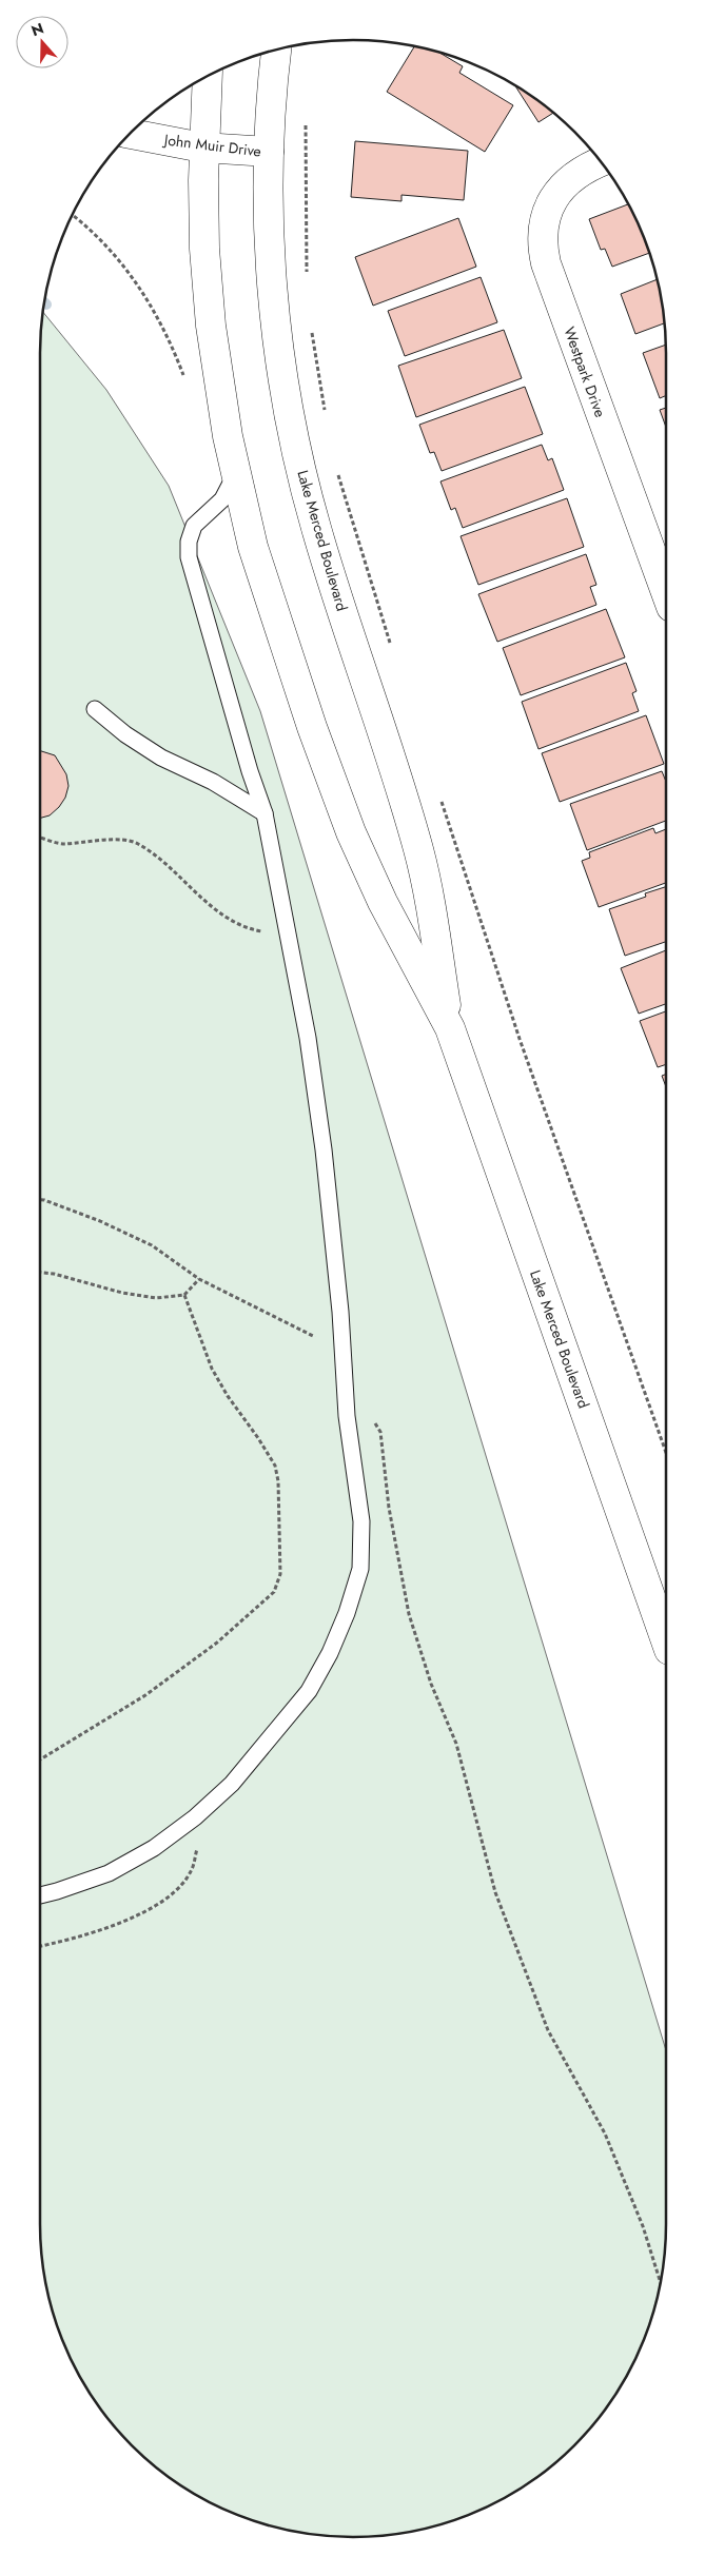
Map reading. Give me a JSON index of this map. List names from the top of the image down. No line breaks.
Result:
{"streets":{"main road":["John Muir Drive","Westpark Drive","Lake Merced Boulevard"]},"crossings":[["John Muir Drive","Lake Merced Boulevard"]],"north":"top"}
